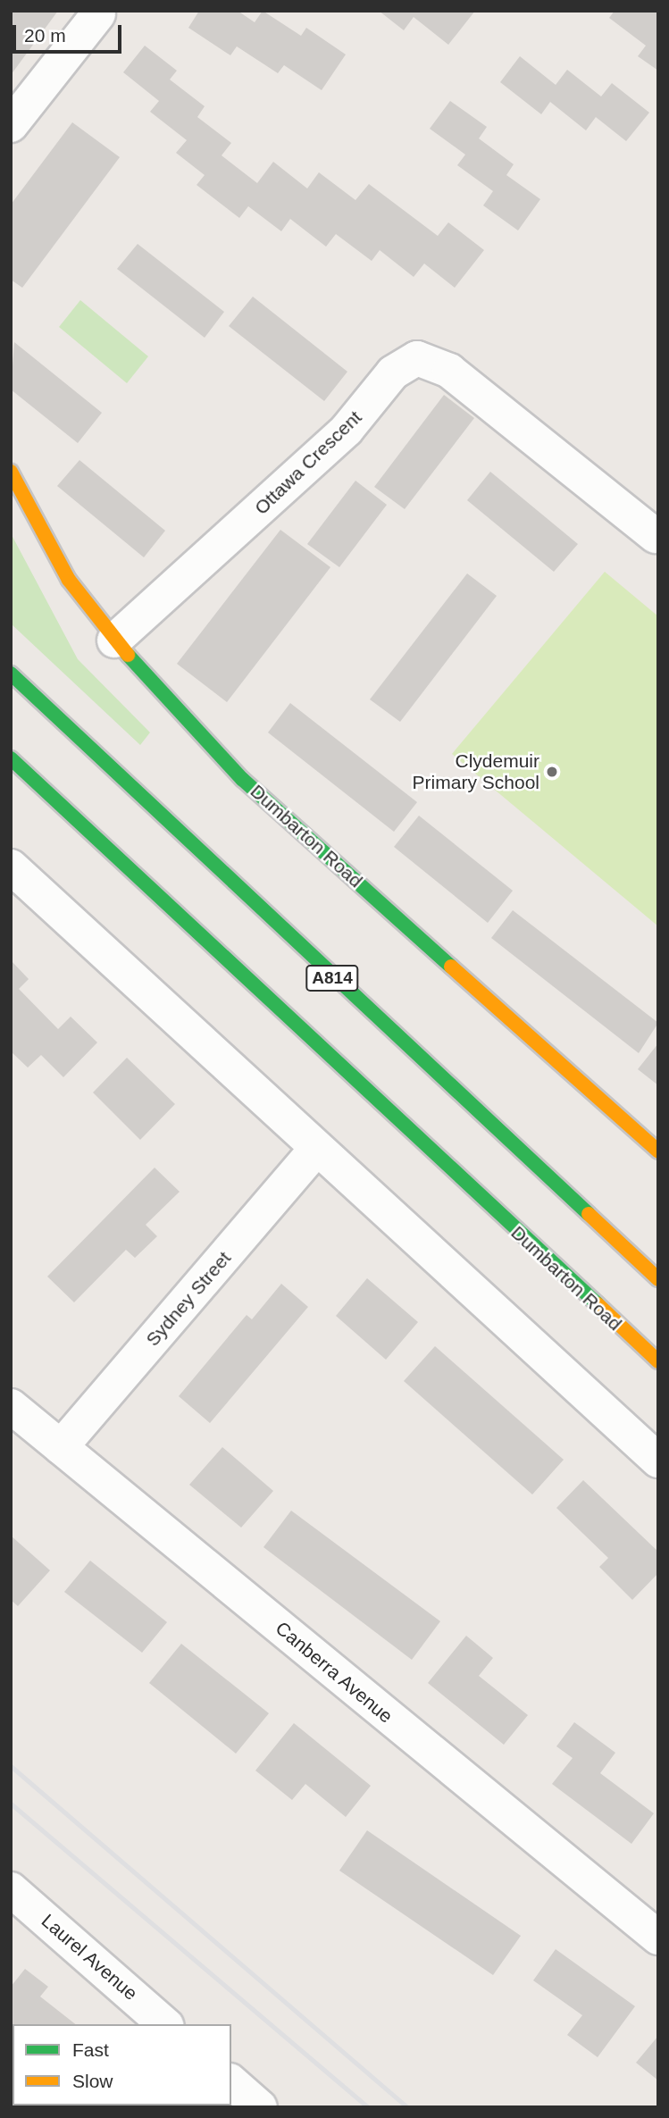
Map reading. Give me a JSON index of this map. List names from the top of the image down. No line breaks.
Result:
{"streets":{"main road":["Dumbarton Road","A814"],"street":["Ottawa Crescent","Sydney Street","Canberra Avenue","Laurel Avenue"]},"crossings":[["Ottawa Crescent","Dumbarton Road"],["Sydney Street","Canberra Avenue"]],"places":["Clydemuir Primary School"],"legend":["Fast","Slow"],"scale_bar":"20 m"}
